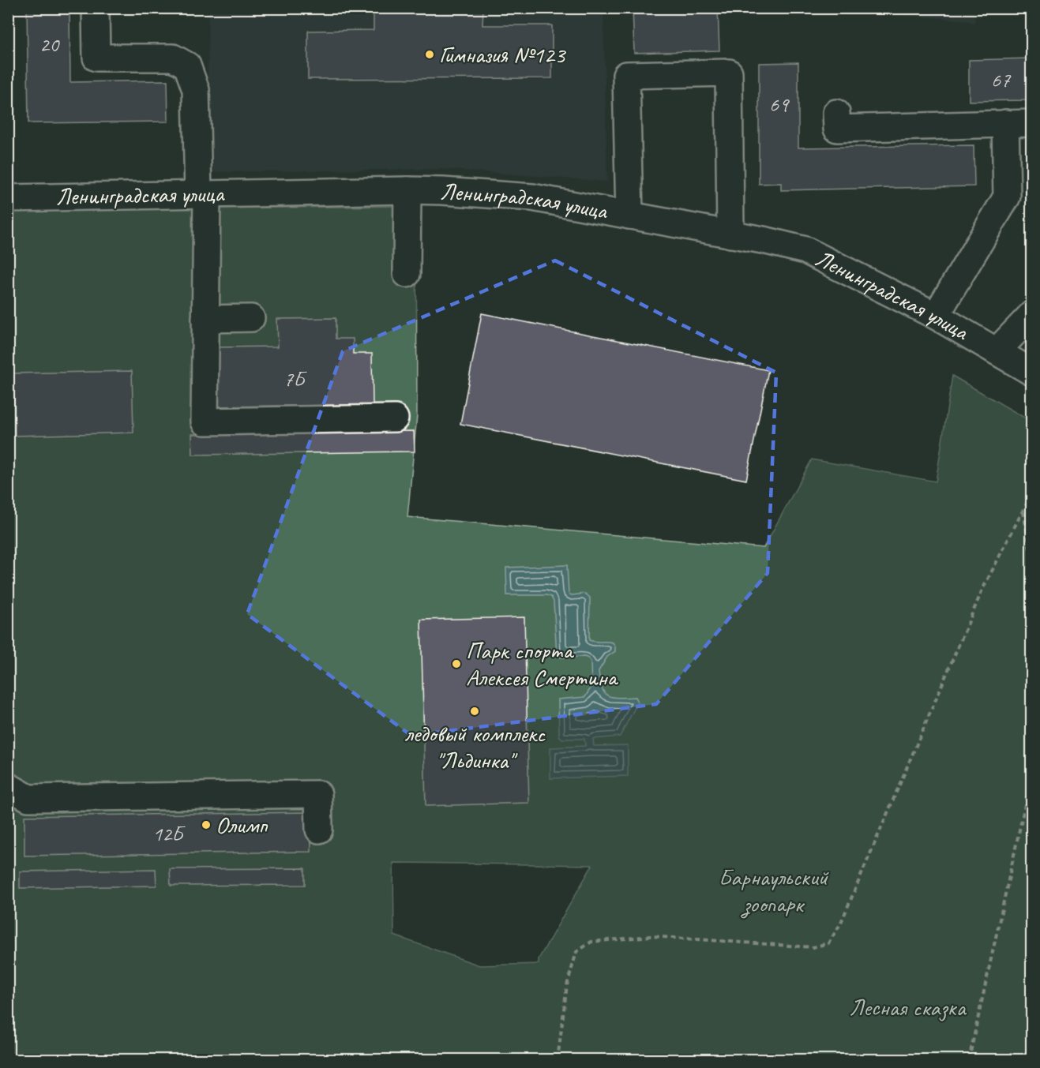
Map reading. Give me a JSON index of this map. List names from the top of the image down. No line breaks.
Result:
{"streets":{"street":["Ленинградская улица"]},"parks":["Барнаульский зоопарк","Лесная сказка"],"places":["Гимназия №123","Парк спорта Алексея Смертина","ледовый комплекс \"Льдинка\"","Олимп"],"house_numbers":["20","67","69","7Б","12Б"]}
